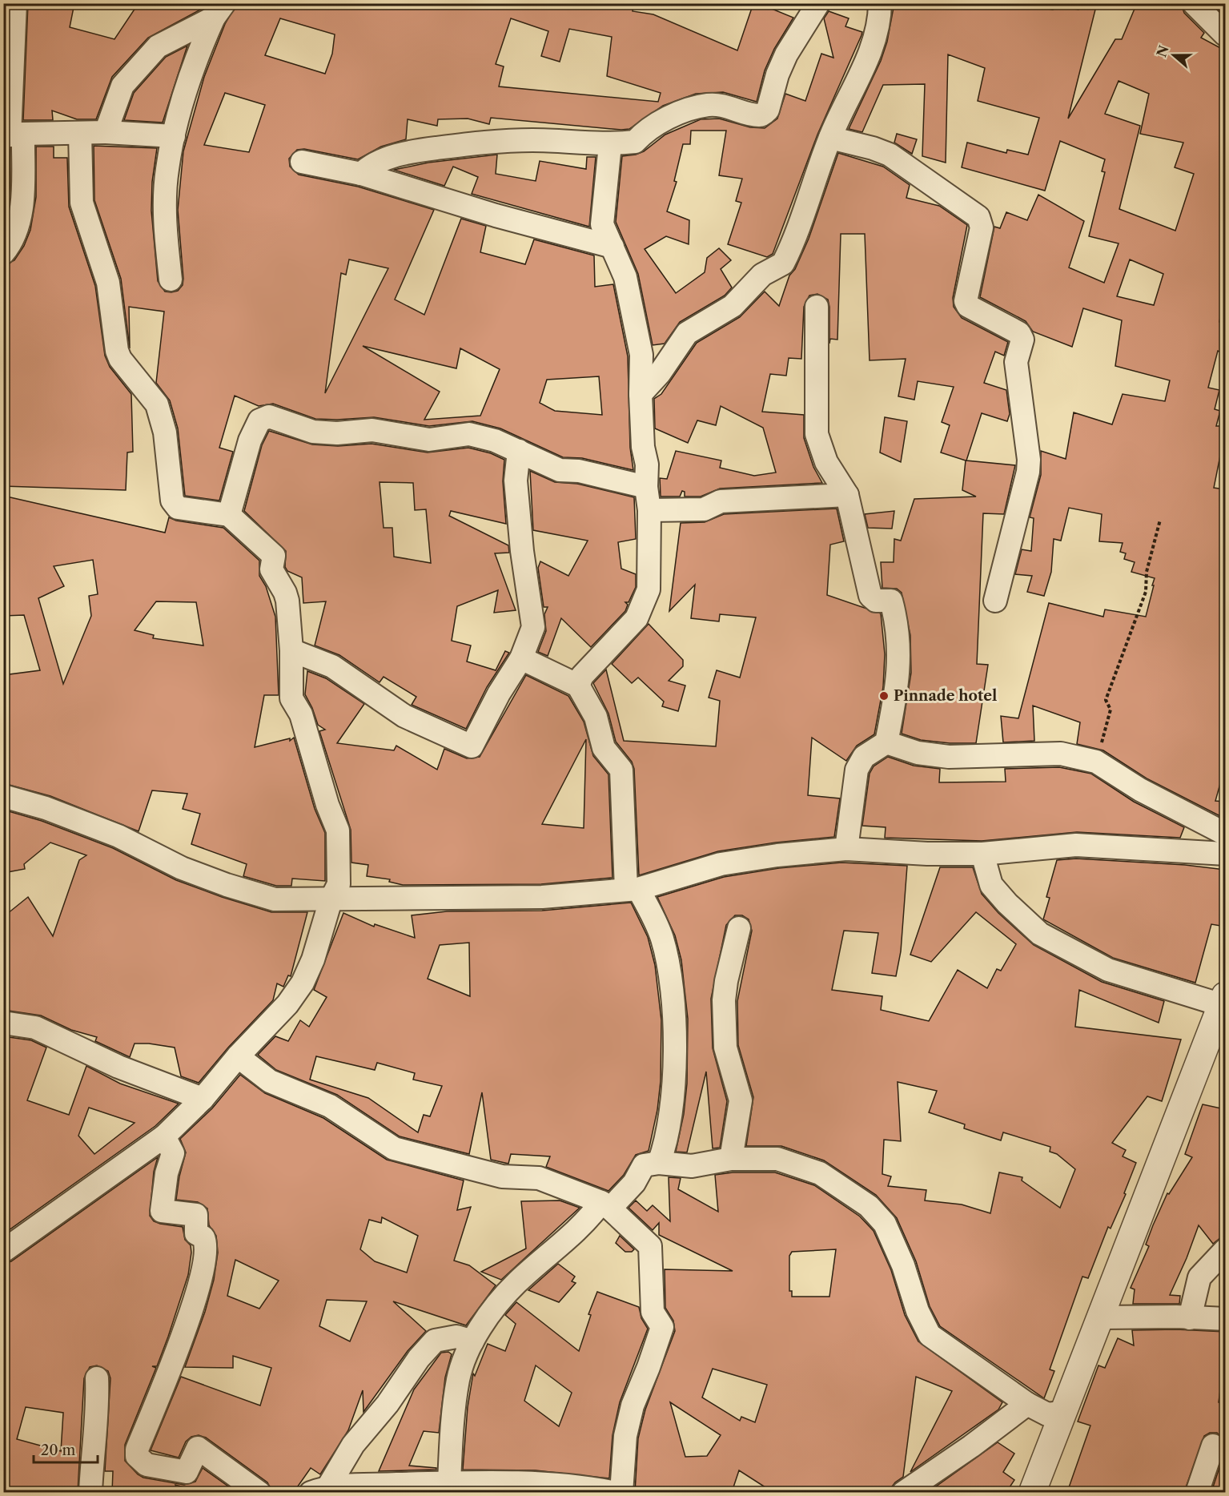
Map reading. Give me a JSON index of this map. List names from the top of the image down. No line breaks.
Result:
{"places":["Pinnade hotel"],"scale_bar":"20 m","north":"left"}
